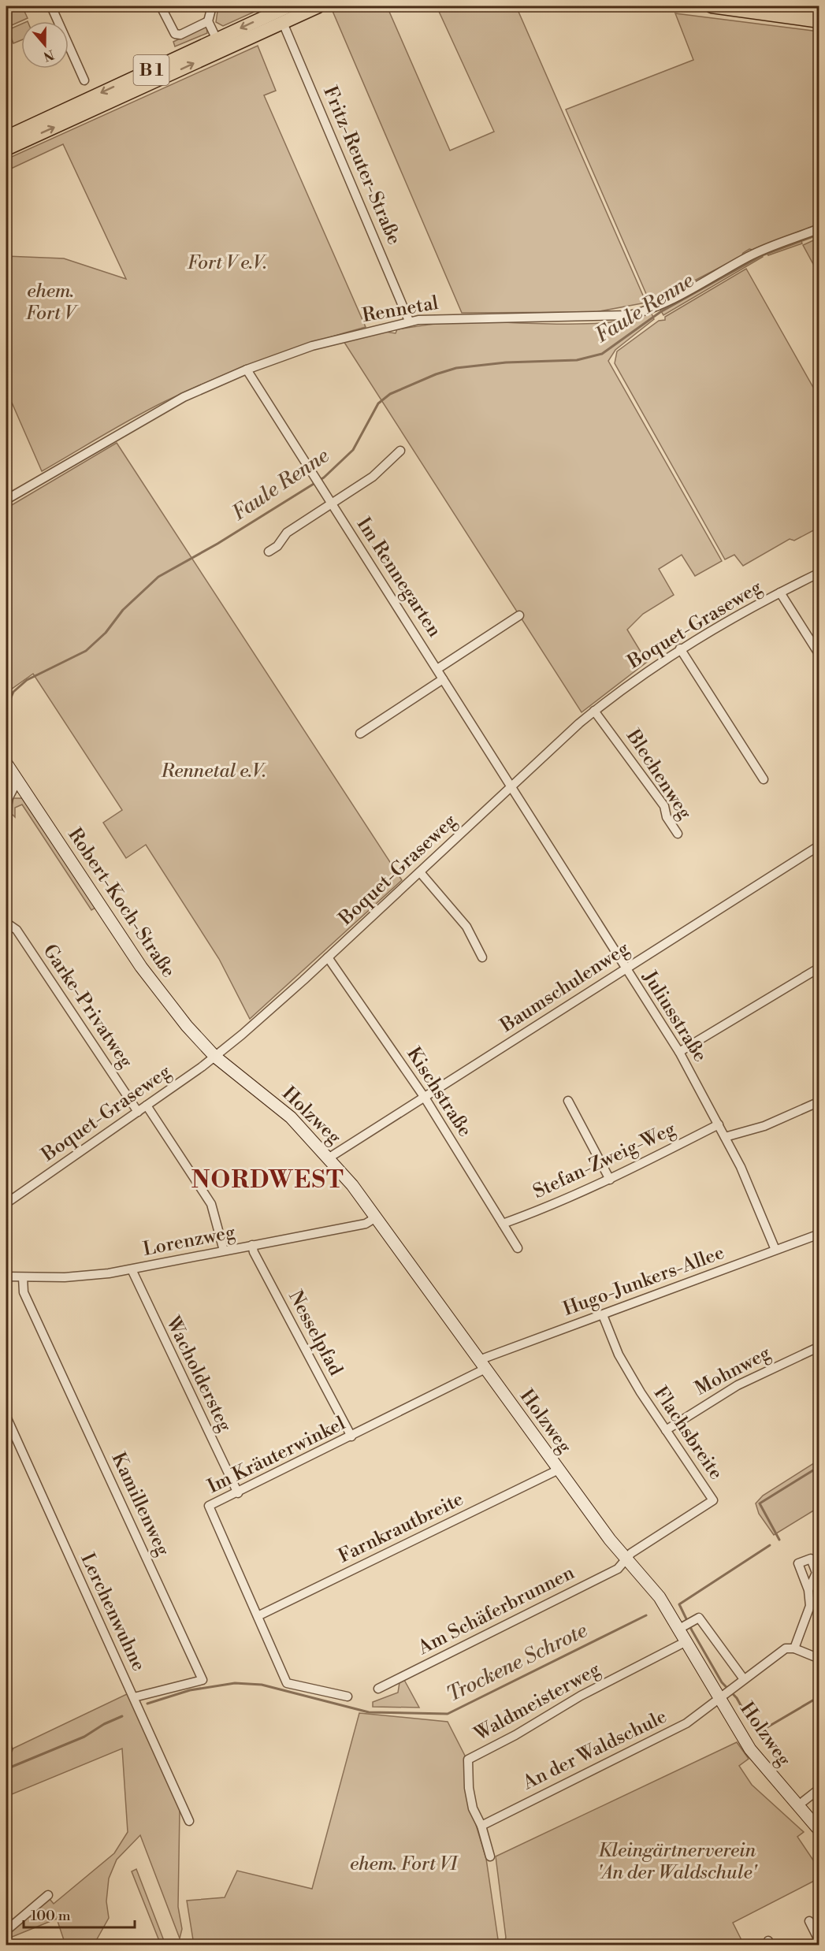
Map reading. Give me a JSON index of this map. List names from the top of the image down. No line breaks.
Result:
{"streets":{"main road":["B 1"],"street":["Fritz-Reuter-Straße","Rennetal","Im Rennegarten","Boquet-Graseweg","Blechenweg","Robert-Koch-Straße","Baumschulenweg","Garke-Privatweg","Juliusstraße","Kischstraße","Holzweg","Stefan-Zweig-Weg","Lorenzweg","Hugo-Junkers-Allee","Nesselpfad","Mohnweg","Wacholdersteg","Flachsbreite","Im Kräuterwinkel","Kamillenweg","Farnkrautbreite","Am Schäferbrunnen","Lerchenwuhne","Waldmeisterweg","An der Waldschule"]},"crossings":[["B 1","Fritz-Reuter-Straße"],["Fritz-Reuter-Straße","Rennetal"],["Rennetal","Im Rennegarten"],["Im Rennegarten","Boquet-Graseweg"],["Im Rennegarten","Juliusstraße"],["Boquet-Graseweg","Blechenweg"],["Boquet-Graseweg","Robert-Koch-Straße"],["Boquet-Graseweg","Garke-Privatweg"],["Boquet-Graseweg","Juliusstraße"],["Boquet-Graseweg","Kischstraße"],["Boquet-Graseweg","Holzweg"],["Robert-Koch-Straße","Holzweg"],["Baumschulenweg","Juliusstraße"],["Baumschulenweg","Kischstraße"],["Baumschulenweg","Holzweg"],["Juliusstraße","Stefan-Zweig-Weg"],["Juliusstraße","Hugo-Junkers-Allee"],["Kischstraße","Stefan-Zweig-Weg"],["Holzweg","Lorenzweg"],["Holzweg","Hugo-Junkers-Allee"],["Holzweg","Flachsbreite"],["Holzweg","Im Kräuterwinkel"],["Holzweg","Farnkrautbreite"],["Holzweg","Am Schäferbrunnen"],["Holzweg","Waldmeisterweg"],["Holzweg","An der Waldschule"],["Lorenzweg","Nesselpfad"],["Lorenzweg","Wacholdersteg"],["Lorenzweg","Kamillenweg"],["Hugo-Junkers-Allee","Flachsbreite"],["Hugo-Junkers-Allee","Im Kräuterwinkel"],["Nesselpfad","Im Kräuterwinkel"],["Mohnweg","Flachsbreite"],["Wacholdersteg","Im Kräuterwinkel"],["Flachsbreite","Am Schäferbrunnen"],["Im Kräuterwinkel","Farnkrautbreite"],["Kamillenweg","Lerchenwuhne"],["Waldmeisterweg","An der Waldschule"]],"districts":["NORDWEST"],"water":["Faule Renne","Trockene Schrote"],"parks":["Fort V e.V.","ehem. Fort V","Rennetal e.V.","Kleingärtnerverein 'An der Waldschule'","ehem. Fort VI"],"scale_bar":"100 m","north":"bottom"}
